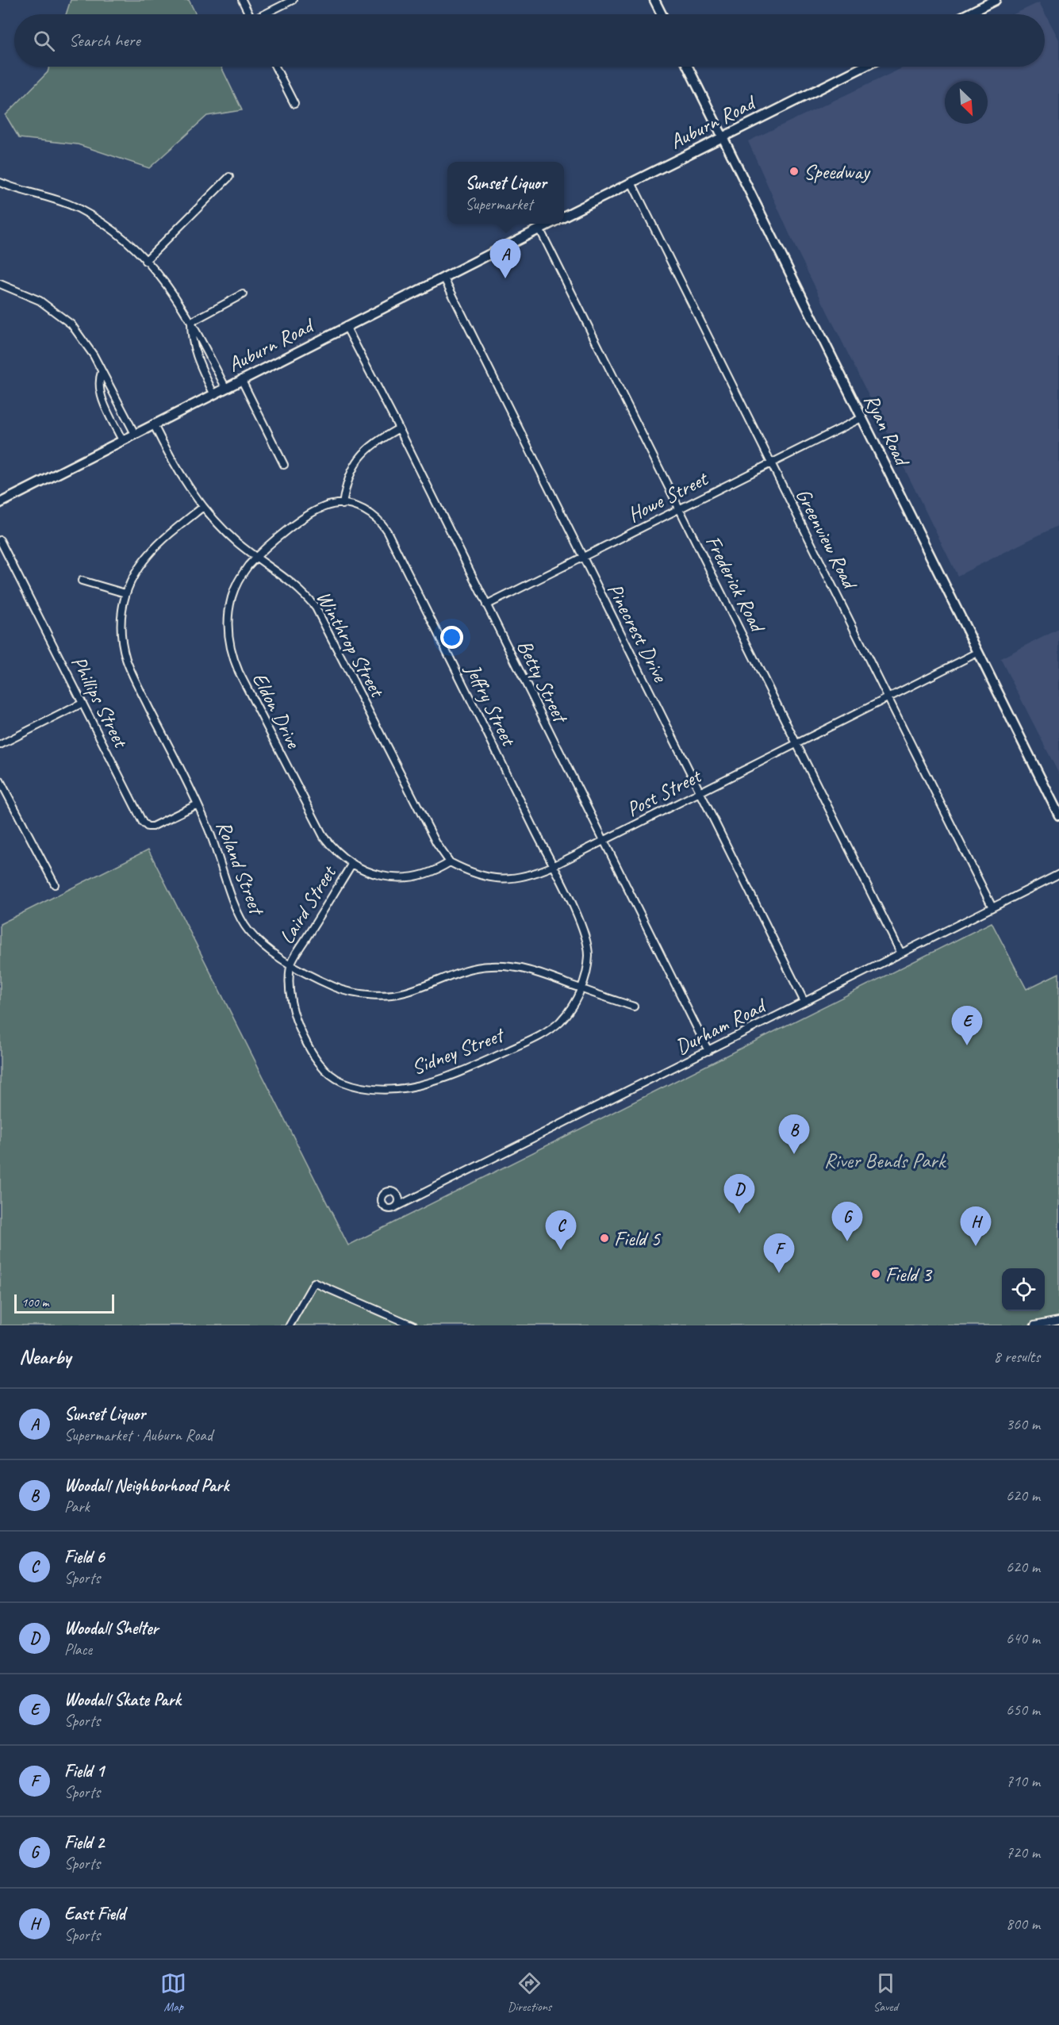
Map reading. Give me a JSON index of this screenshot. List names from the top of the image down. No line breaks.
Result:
{"streets":{"main road":["Auburn Road","Ryan Road"],"street":["Howe Street","Greenview Road","Frederick Road","Pinecrest Drive","Winthrop Street","Betty Street","Phillips Street","Jeffry Street","Eldon Drive","Post Street","Roland Street","Laird Street","Durham Road","Sidney Street"]},"crossings":[["Auburn Road","Ryan Road"],["Auburn Road","Greenview Road"],["Auburn Road","Frederick Road"],["Auburn Road","Pinecrest Drive"],["Auburn Road","Winthrop Street"],["Auburn Road","Betty Street"],["Ryan Road","Howe Street"],["Ryan Road","Post Street"],["Howe Street","Greenview Road"],["Howe Street","Frederick Road"],["Howe Street","Pinecrest Drive"],["Howe Street","Betty Street"],["Greenview Road","Post Street"],["Greenview Road","Durham Road"],["Frederick Road","Post Street"],["Frederick Road","Durham Road"],["Pinecrest Drive","Post Street"],["Pinecrest Drive","Durham Road"],["Winthrop Street","Jeffry Street"],["Winthrop Street","Eldon Drive"],["Winthrop Street","Post Street"],["Winthrop Street","Roland Street"],["Betty Street","Post Street"],["Betty Street","Durham Road"],["Phillips Street","Roland Street"],["Jeffry Street","Eldon Drive"],["Jeffry Street","Post Street"],["Jeffry Street","Roland Street"],["Jeffry Street","Sidney Street"],["Eldon Drive","Laird Street"],["Roland Street","Laird Street"],["Roland Street","Sidney Street"],["Laird Street","Sidney Street"]],"parks":["River Bends Park"],"places":["Speedway","Field 5","Field 3"],"scale_bar":"100 m","north":"bottom right","page":{"search":"Search here","popup":["Sunset Liquor","Supermarket"],"pins":["A","E","B","D","G","H","C","F"],"scale":"100 m","heading":["Nearby","8 results"],"list":[{"mark":"A","name":"Sunset Liquor","note":"Supermarket · Auburn Road","value":"360 m"},{"mark":"B","name":"Woodall Neighborhood Park","note":"Park","value":"620 m"},{"mark":"C","name":"Field 6","note":"Sports","value":"620 m"},{"mark":"D","name":"Woodall Shelter","note":"Place","value":"640 m"},{"mark":"E","name":"Woodall Skate Park","note":"Sports","value":"650 m"},{"mark":"F","name":"Field 1","note":"Sports","value":"710 m"},{"mark":"G","name":"Field 2","note":"Sports","value":"720 m"},{"mark":"H","name":"East Field","note":"Sports","value":"800 m"}],"nav":["Map","Directions","Saved"]}}
